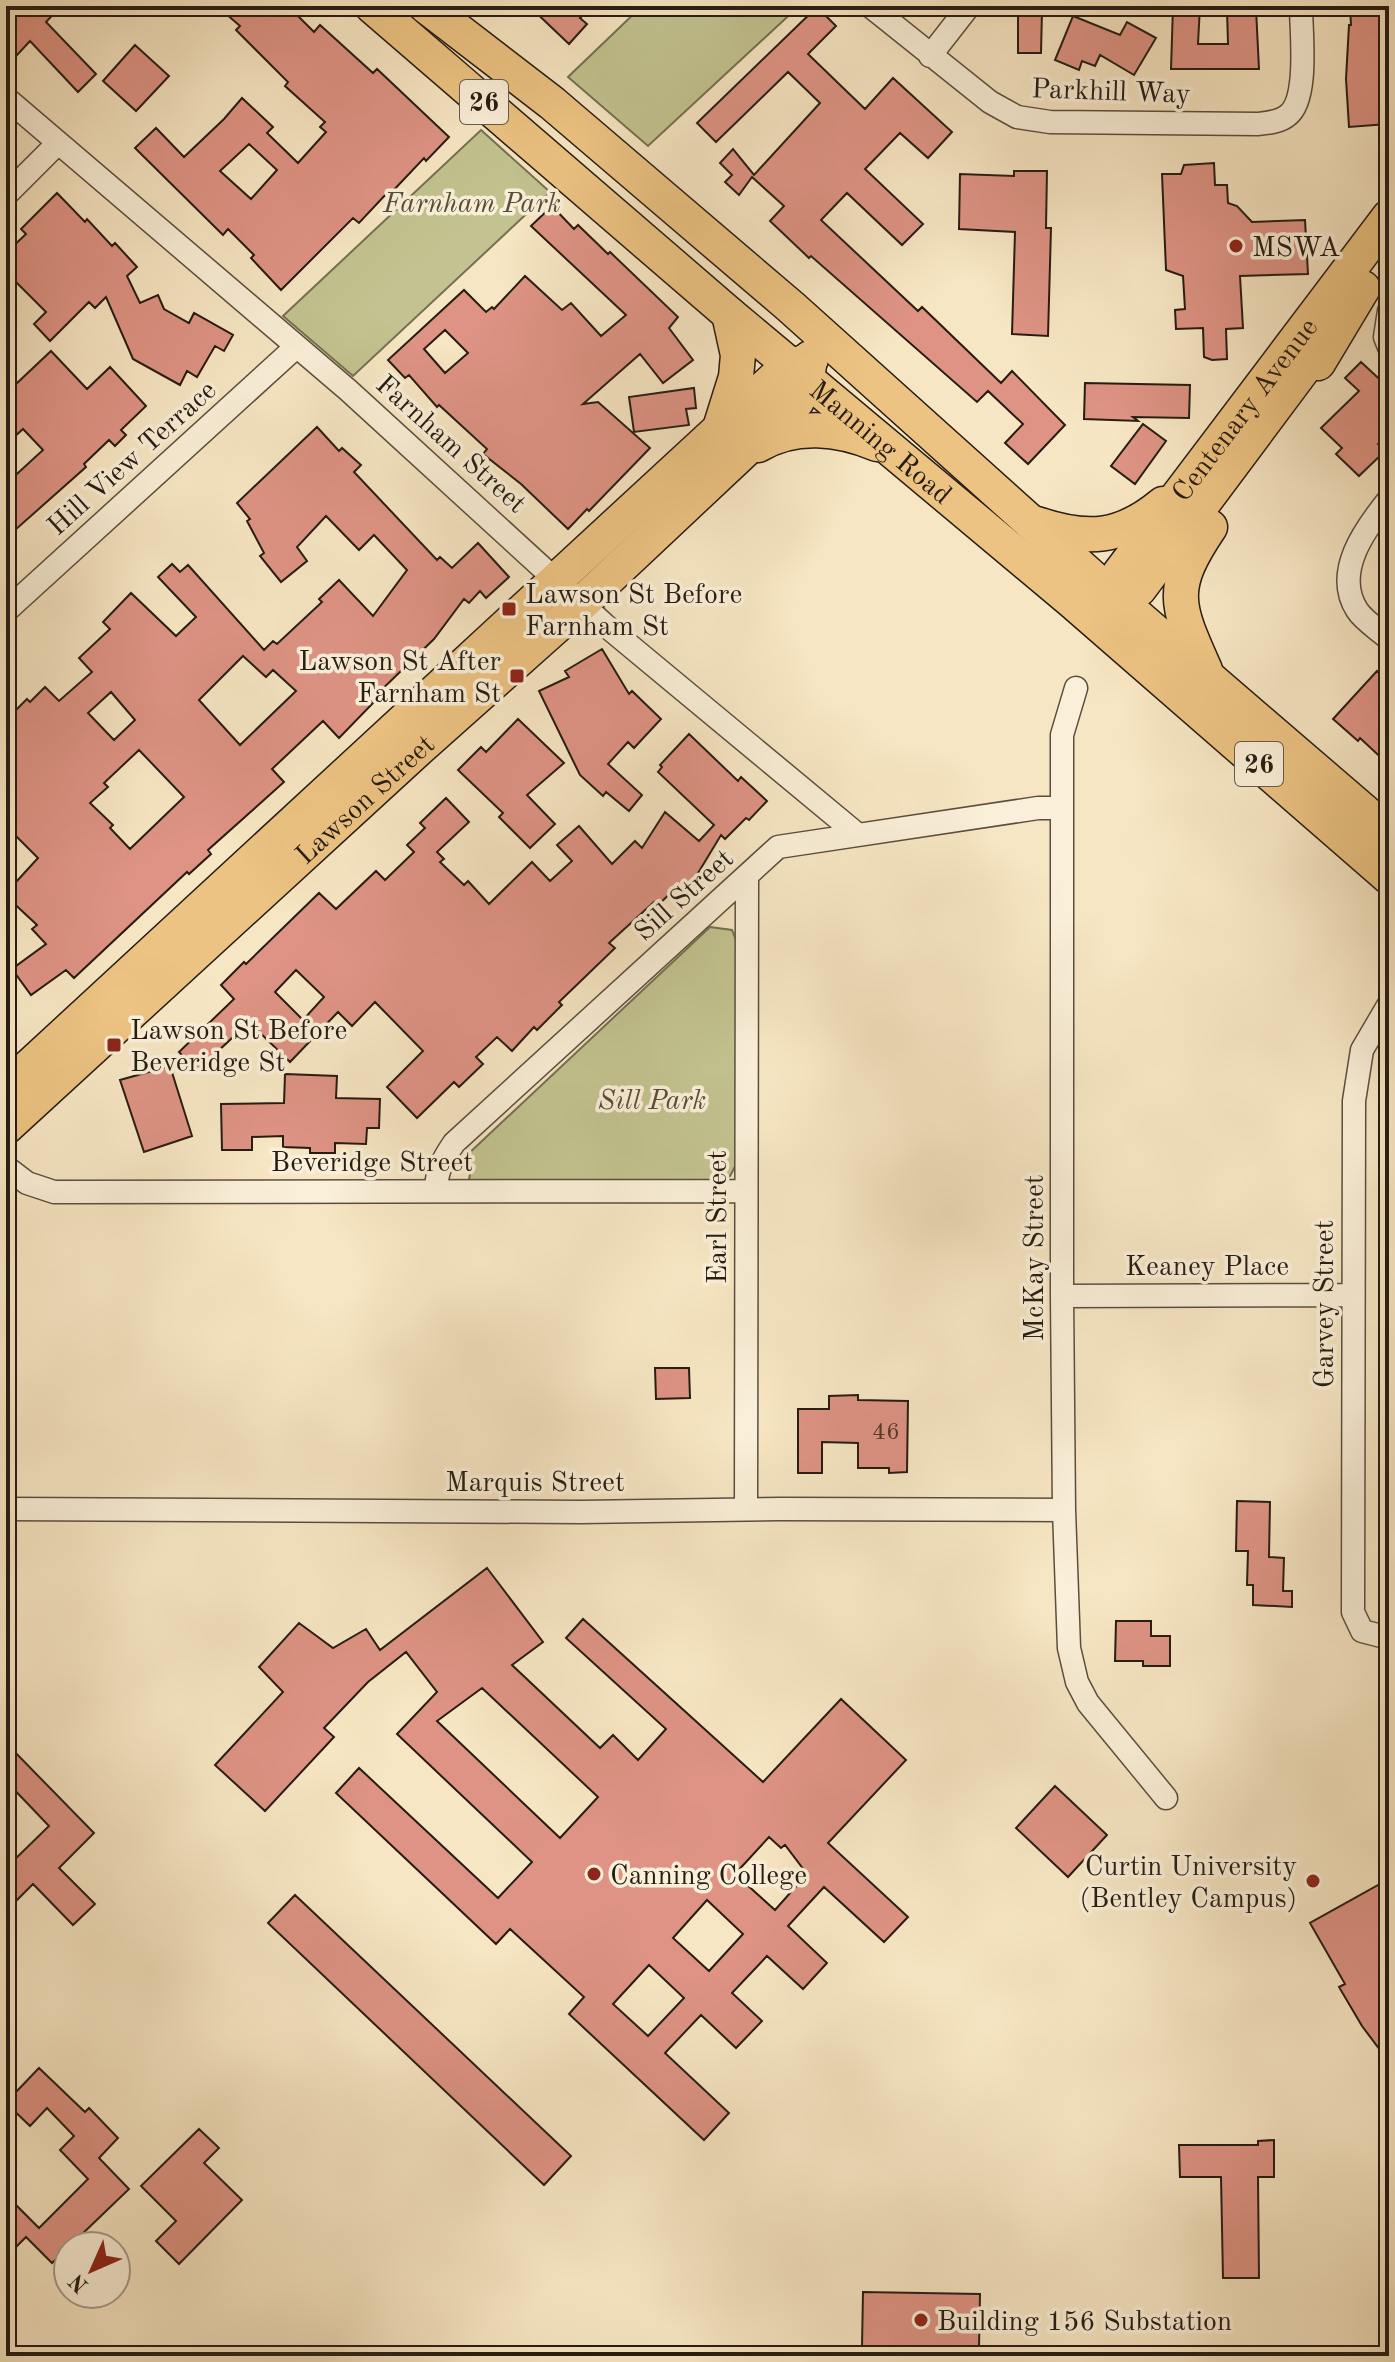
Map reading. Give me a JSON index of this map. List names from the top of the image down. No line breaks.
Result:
{"streets":{"main road":["26","Centenary Avenue","Manning Road","Lawson Street"],"street":["Parkhill Way","Farnham Street","Hill View Terrace","Sill Street","Beveridge Street","Earl Street","McKay Street","Keaney Place","Garvey Street","Marquis Street"]},"crossings":[["Centenary Avenue","Manning Road"],["Manning Road","Lawson Street"],["Farnham Street","Hill View Terrace"],["Farnham Street","Lawson Street"],["Farnham Street","Sill Street"],["Sill Street","Beveridge Street"],["Sill Street","Earl Street"],["Sill Street","McKay Street"],["Beveridge Street","Earl Street"],["Earl Street","Marquis Street"],["McKay Street","Keaney Place"],["McKay Street","Marquis Street"],["Keaney Place","Garvey Street"]],"parks":["Farnham Park","Sill Park"],"places":{"other":["MSWA","Canning College","Curtin University (Bentley Campus)","Building 156 Substation"],"transit":["Lawson St Before Farnham St","Lawson St After Farnham St","Lawson St Before Beveridge St"]},"house_numbers":["46"],"north":"bottom left"}
